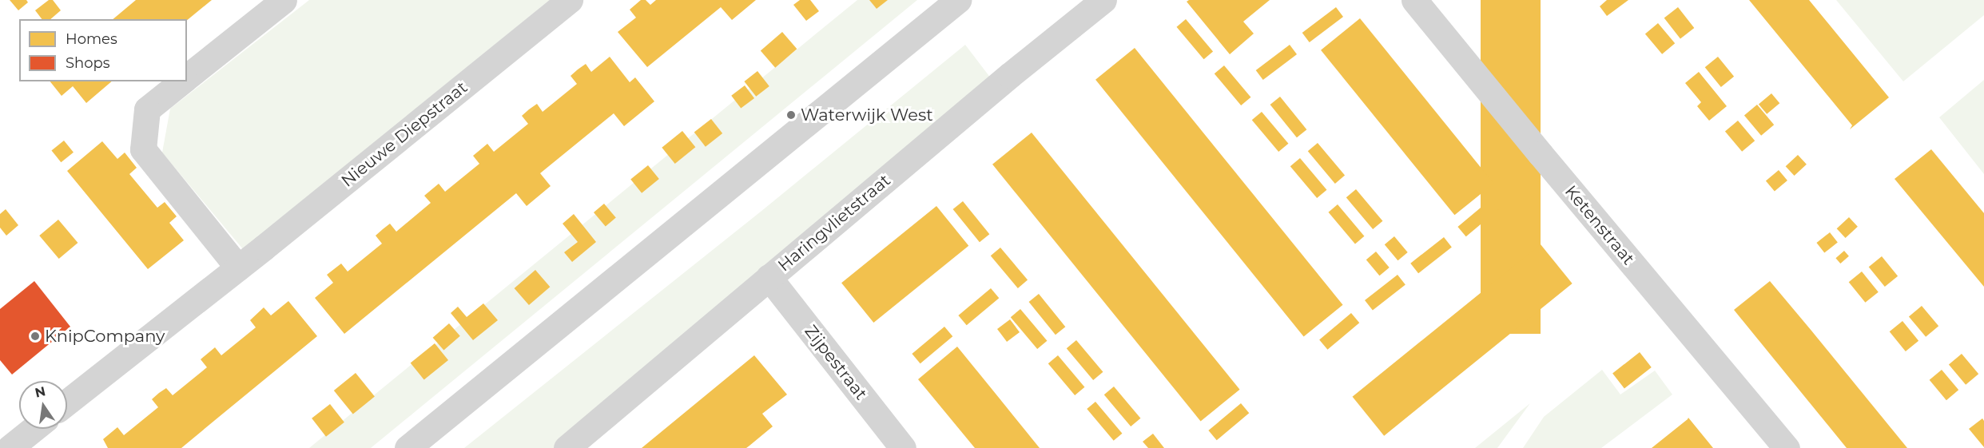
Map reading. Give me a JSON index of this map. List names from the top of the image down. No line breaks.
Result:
{"streets":{"street":["Nieuwe Diepstraat","Haringvlietstraat","Ketenstraat","Zijpestraat"]},"crossings":[["Haringvlietstraat","Zijpestraat"]],"places":["Waterwijk West","KnipCompany"],"legend":["Homes","Shops"],"north":"top"}
